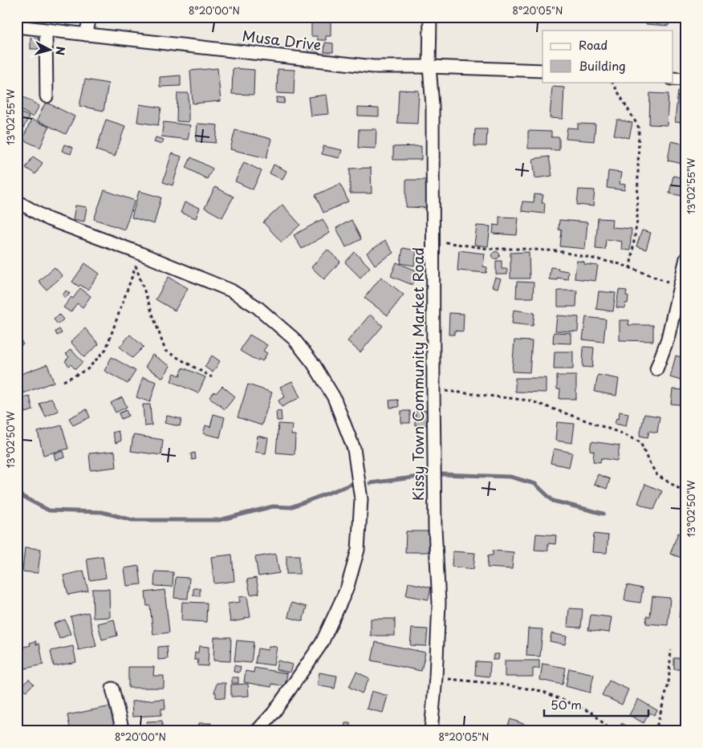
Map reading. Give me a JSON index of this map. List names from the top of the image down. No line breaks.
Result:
{"streets":{"street":["Musa Drive","Kissy Town Community Market Road"]},"crossings":[["Musa Drive","Kissy Town Community Market Road"]],"legend":["Road","Building"],"scale_bar":"50 m","north":"right","coordinates":["8°20'00\"N","8°20'05\"N","13°02'55\"W","13°02'50\"W"]}
